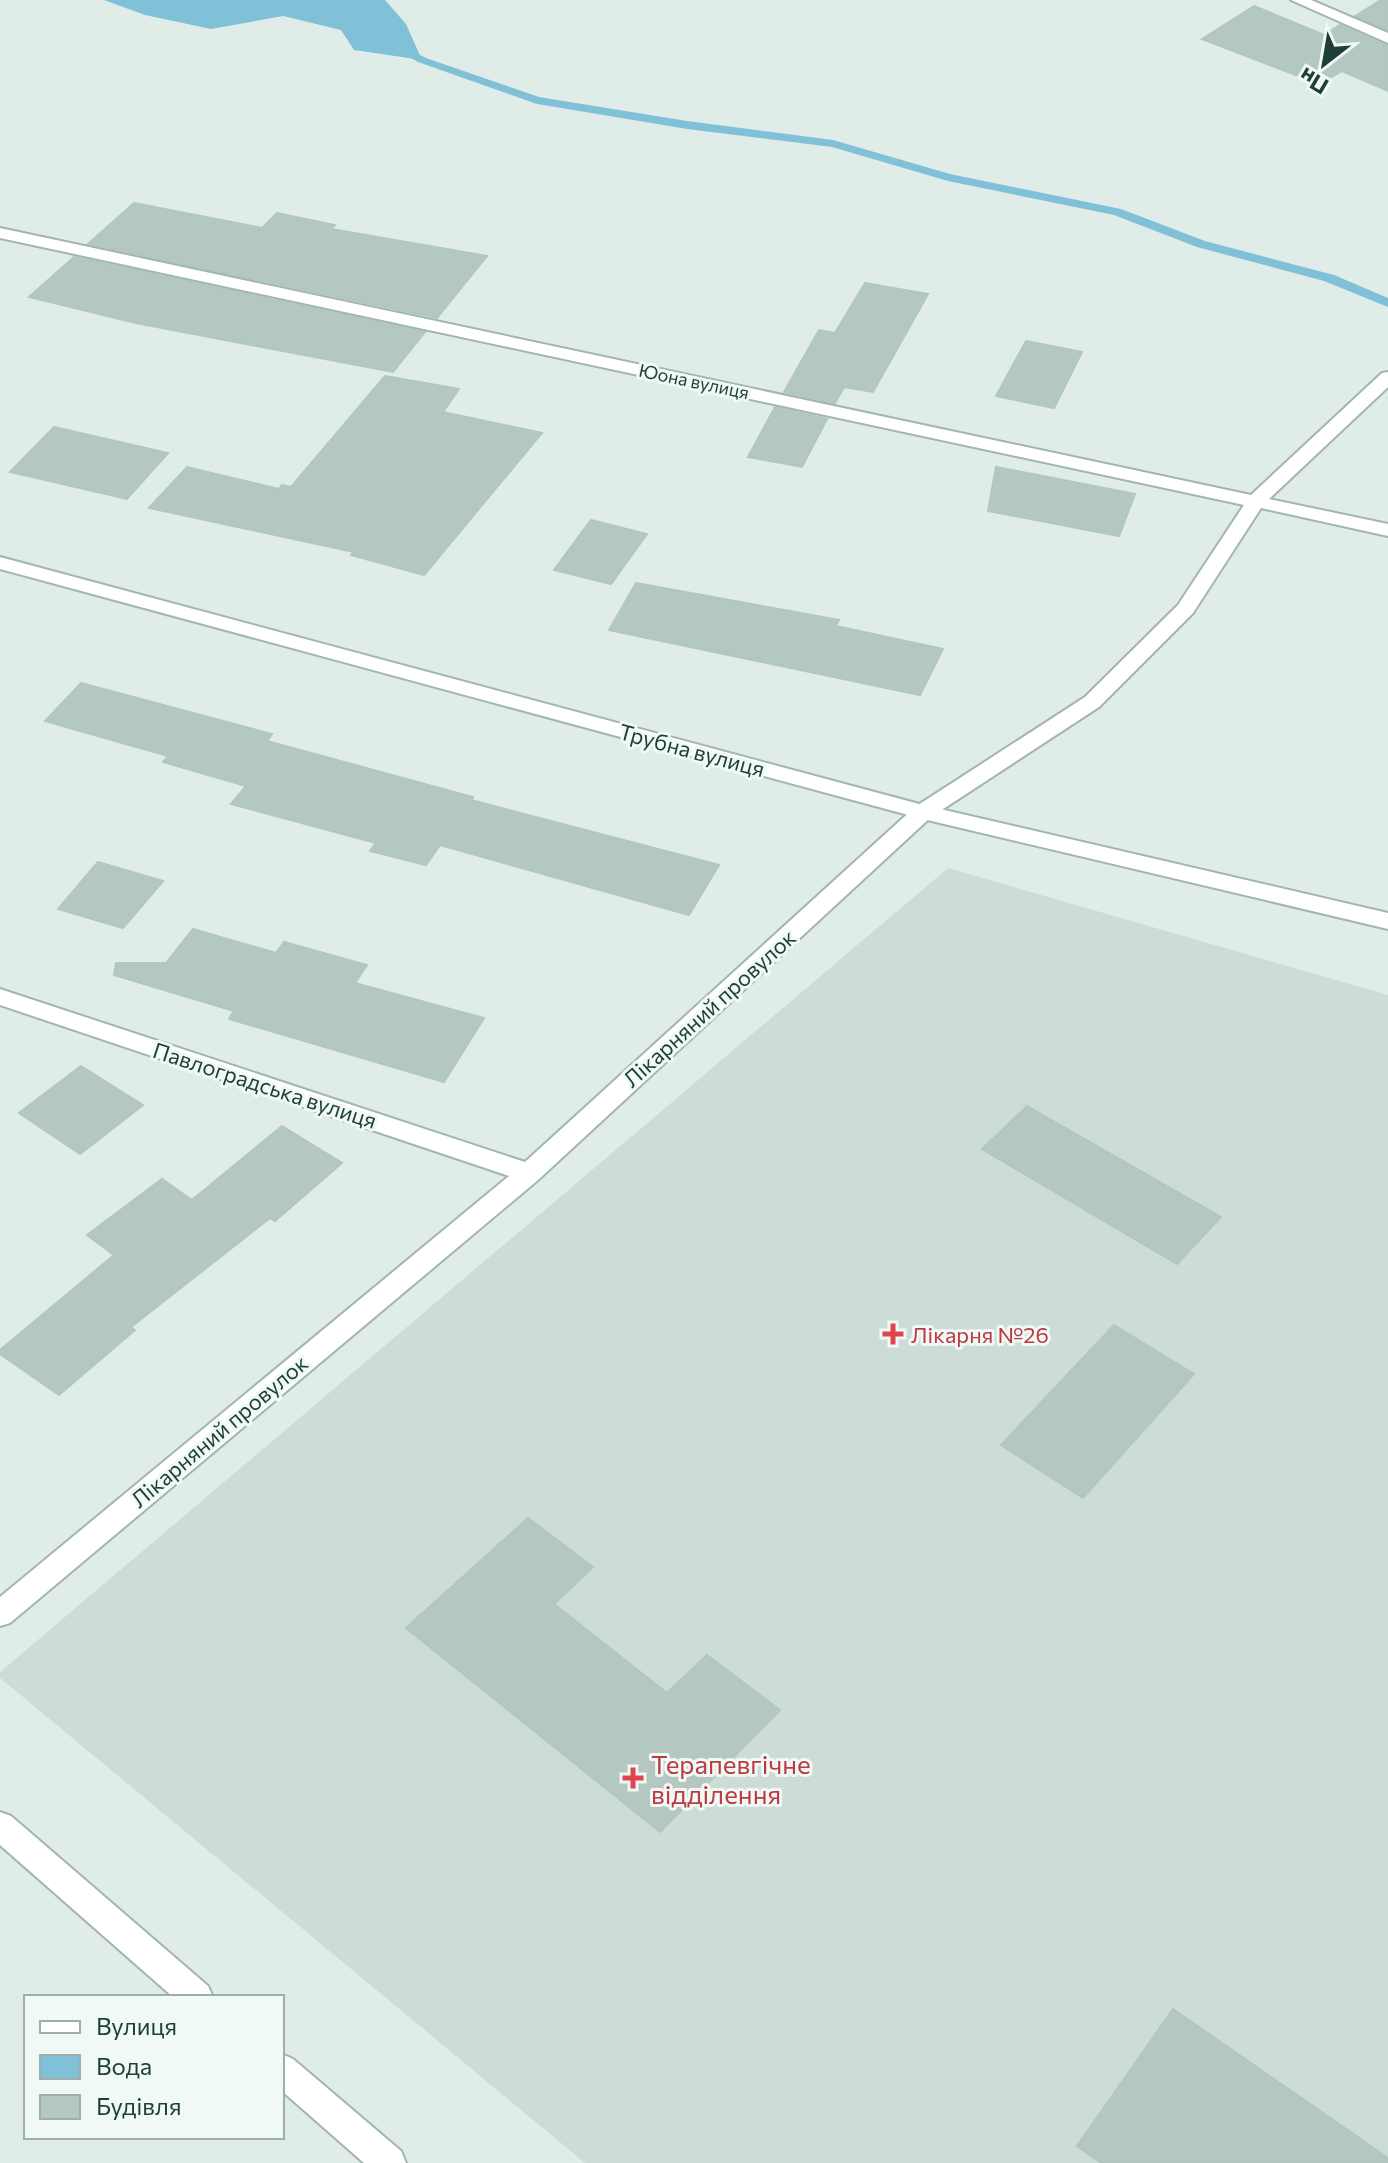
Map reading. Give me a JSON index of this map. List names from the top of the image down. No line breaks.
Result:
{"streets":{"street":["Юона вулиця","Трубна вулиця","Лікарняний провулок","Павлоградська вулиця"]},"crossings":[["Юона вулиця","Лікарняний провулок"],["Трубна вулиця","Лікарняний провулок"],["Лікарняний провулок","Павлоградська вулиця"]],"places":{"health":["Лікарня №26","Терапевгічне відділення"]},"legend":["Вулиця","Вода","Будівля"],"north":"bottom left"}
